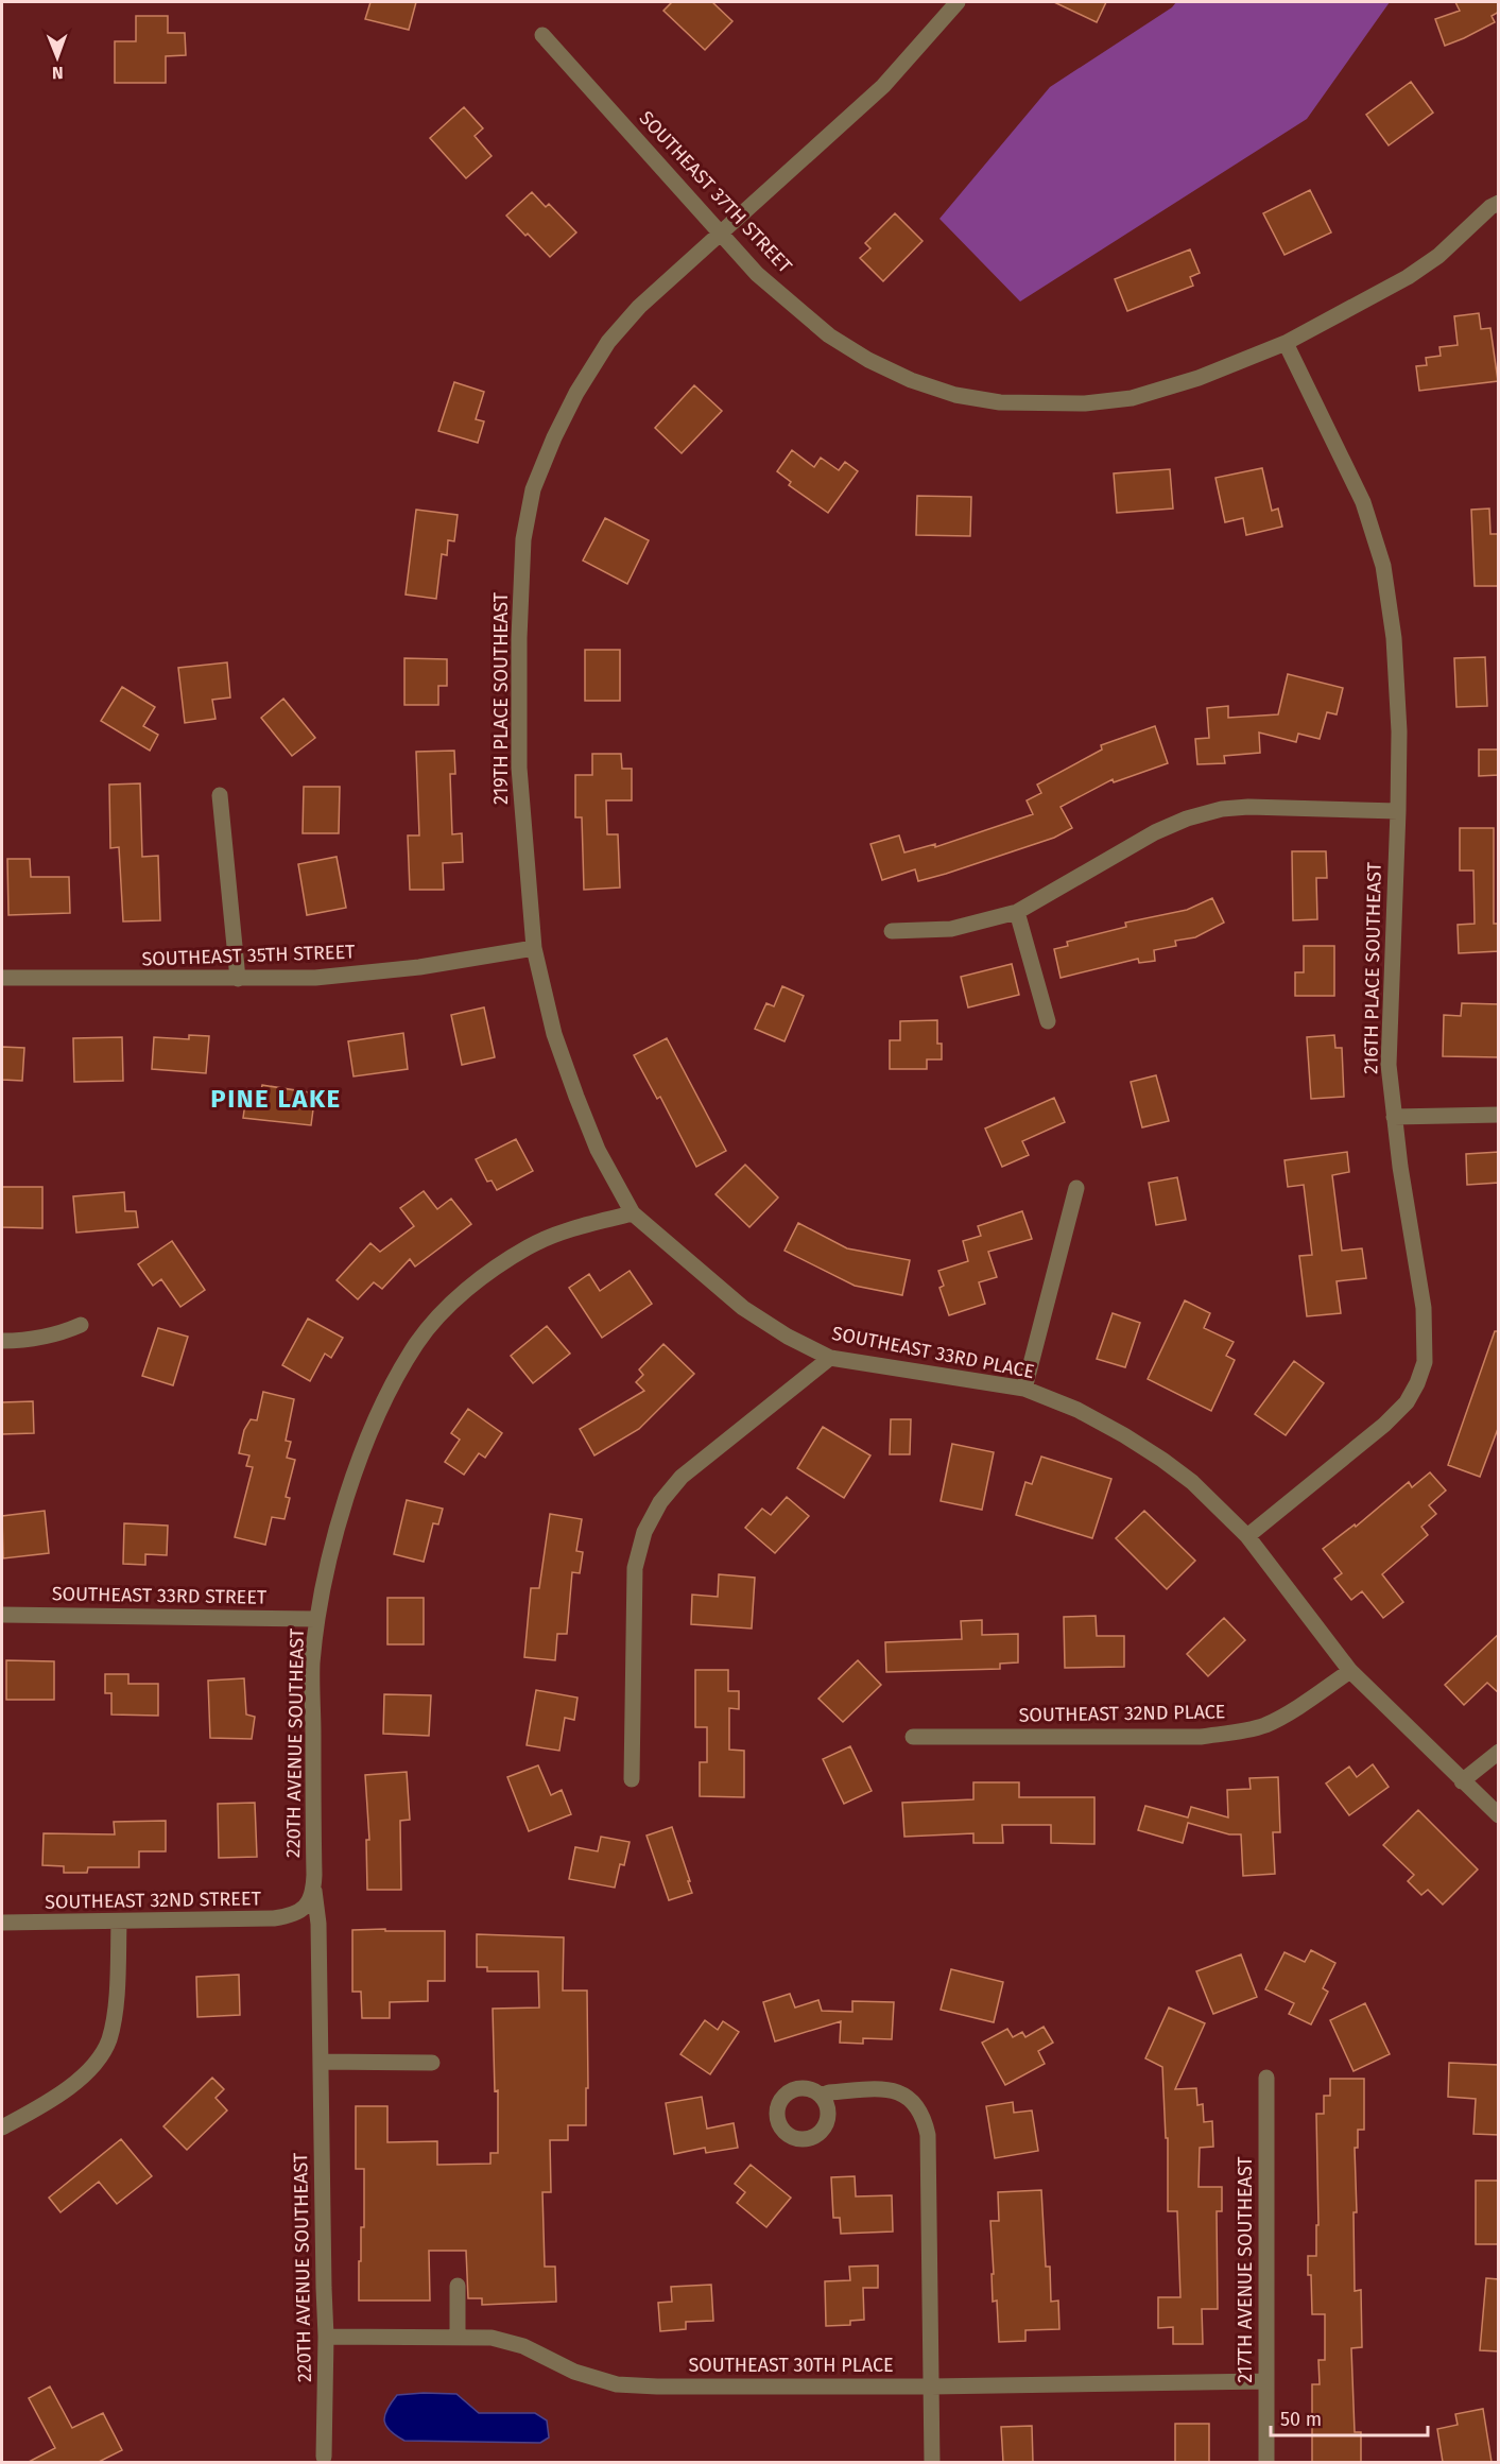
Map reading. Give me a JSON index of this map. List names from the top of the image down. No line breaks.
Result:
{"streets":{"street":["SOUTHEAST 37TH STREET","219TH PLACE SOUTHEAST","SOUTHEAST 35TH STREET","216TH PLACE SOUTHEAST","SOUTHEAST 33RD PLACE","SOUTHEAST 33RD STREET","SOUTHEAST 32ND PLACE","220TH AVENUE SOUTHEAST","SOUTHEAST 32ND STREET","217TH AVENUE SOUTHEAST","SOUTHEAST 30TH PLACE"]},"crossings":[["SOUTHEAST 37TH STREET","219TH PLACE SOUTHEAST"],["SOUTHEAST 37TH STREET","216TH PLACE SOUTHEAST"],["219TH PLACE SOUTHEAST","SOUTHEAST 35TH STREET"],["219TH PLACE SOUTHEAST","SOUTHEAST 33RD PLACE"],["219TH PLACE SOUTHEAST","220TH AVENUE SOUTHEAST"],["216TH PLACE SOUTHEAST","SOUTHEAST 33RD PLACE"],["SOUTHEAST 33RD PLACE","SOUTHEAST 32ND PLACE"],["SOUTHEAST 33RD PLACE","220TH AVENUE SOUTHEAST"],["SOUTHEAST 33RD STREET","220TH AVENUE SOUTHEAST"],["220TH AVENUE SOUTHEAST","SOUTHEAST 32ND STREET"],["220TH AVENUE SOUTHEAST","SOUTHEAST 30TH PLACE"],["217TH AVENUE SOUTHEAST","SOUTHEAST 30TH PLACE"]],"districts":["PINE LAKE"],"scale_bar":"50 m","north":"bottom"}
